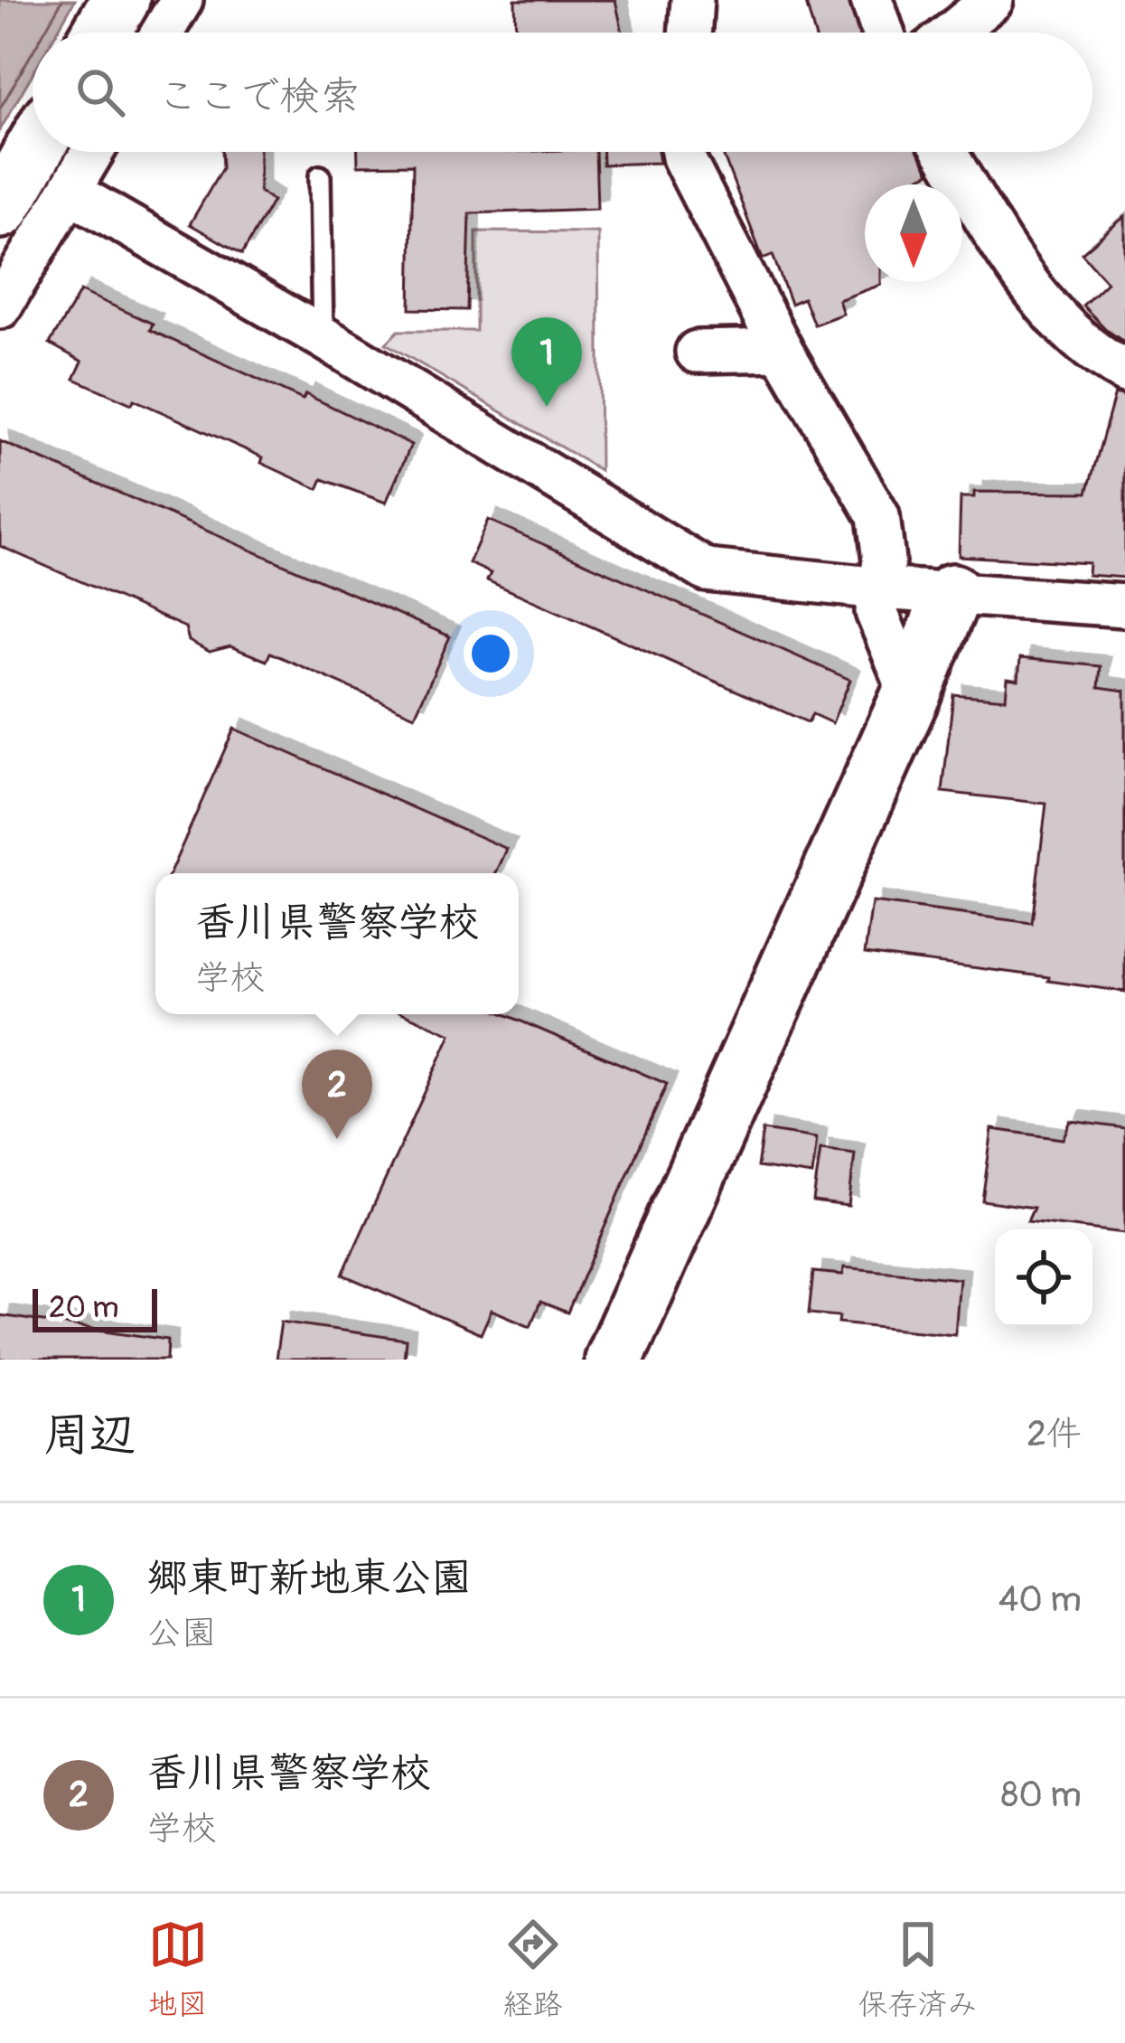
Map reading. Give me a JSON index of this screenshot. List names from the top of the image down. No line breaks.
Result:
{"scale_bar":"20 m","north":"bottom","page":{"search":"ここで検索","pins":["1","2"],"popup":["香川県警察学校","学校"],"scale":"20 m","heading":["周辺","2件"],"list":[{"mark":"1","name":"郷東町新地東公園","note":"公園","value":"40 m"},{"mark":"2","name":"香川県警察学校","note":"学校","value":"80 m"}],"nav":["地図","経路","保存済み"]}}
